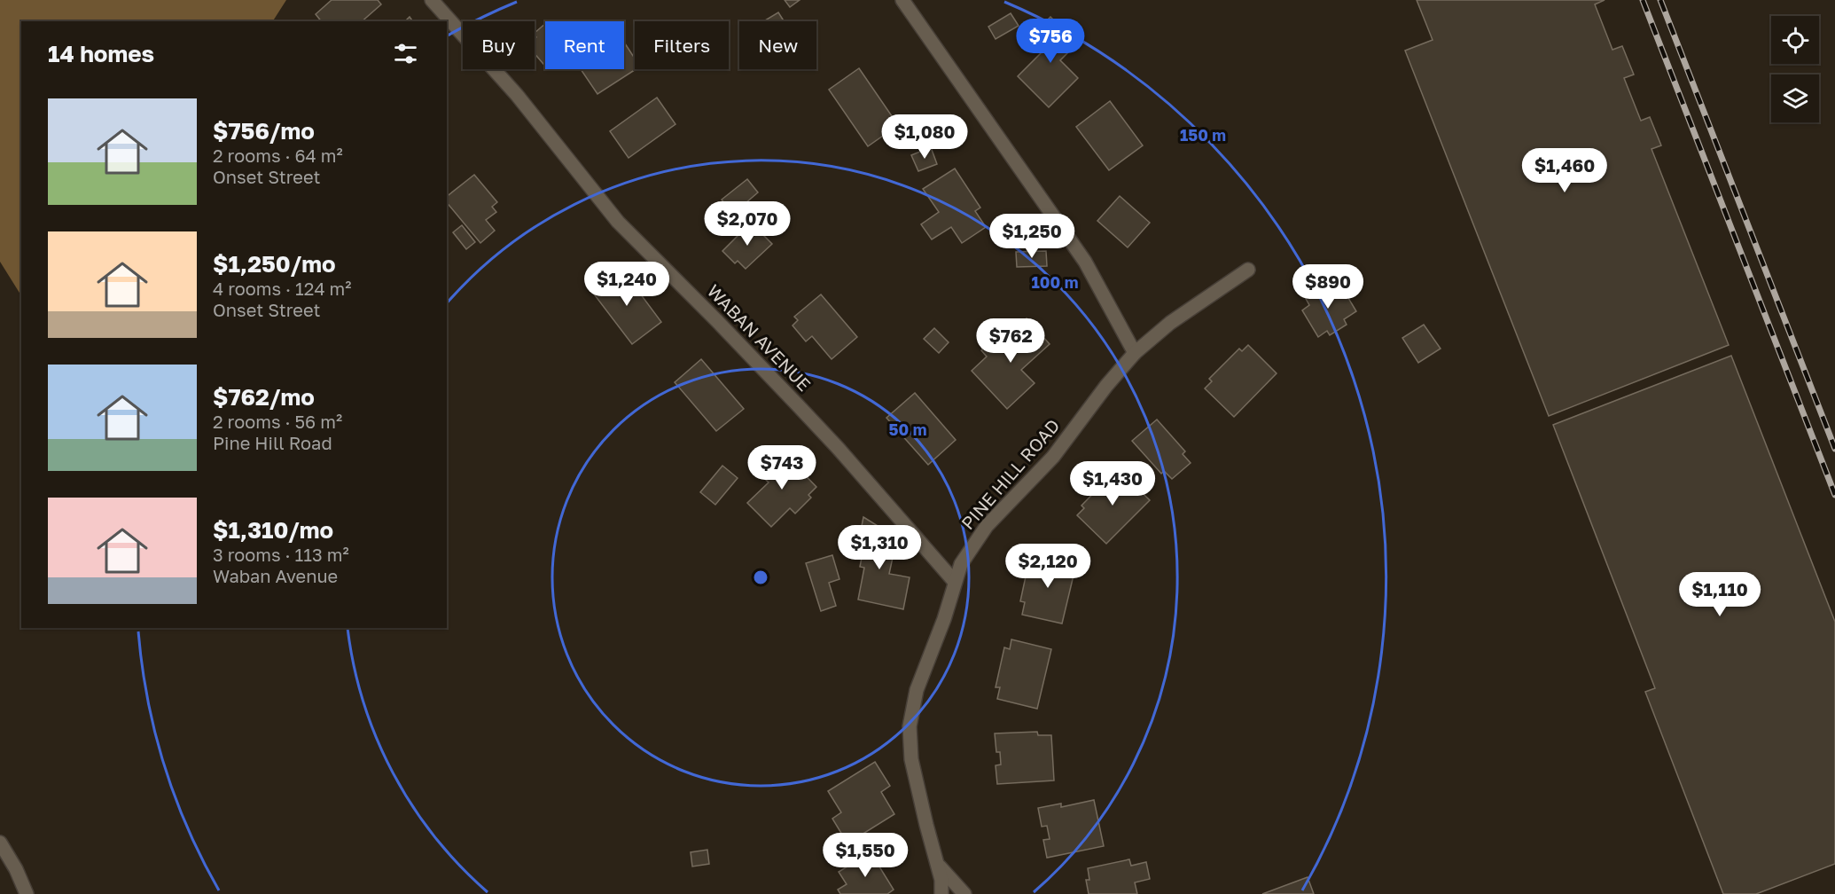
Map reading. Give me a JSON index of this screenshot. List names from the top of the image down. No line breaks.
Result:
{"streets":{"street":["WABAN AVENUE","PINE HILL ROAD"]},"crossings":[["WABAN AVENUE","PINE HILL ROAD"]],"page":{"price":["$756","$1,080","$1,460","$2,070","$1,250","$1,240","$890","$762","$743","$1,430","$1,310","$2,120","$1,110","$1,550"],"chip":["Buy","Rent","Filters","New"],"heading":"14 homes","list":[{"name":"$756/mo","note":"2 rooms · 64 m² · Onset Street"},{"name":"$1,250/mo","note":"4 rooms · 124 m² · Onset Street"},{"name":"$762/mo","note":"2 rooms · 56 m² · Pine Hill Road"},{"name":"$1,310/mo","note":"3 rooms · 113 m² · Waban Avenue"}]},"rings":["150 m","100 m","50 m"]}
